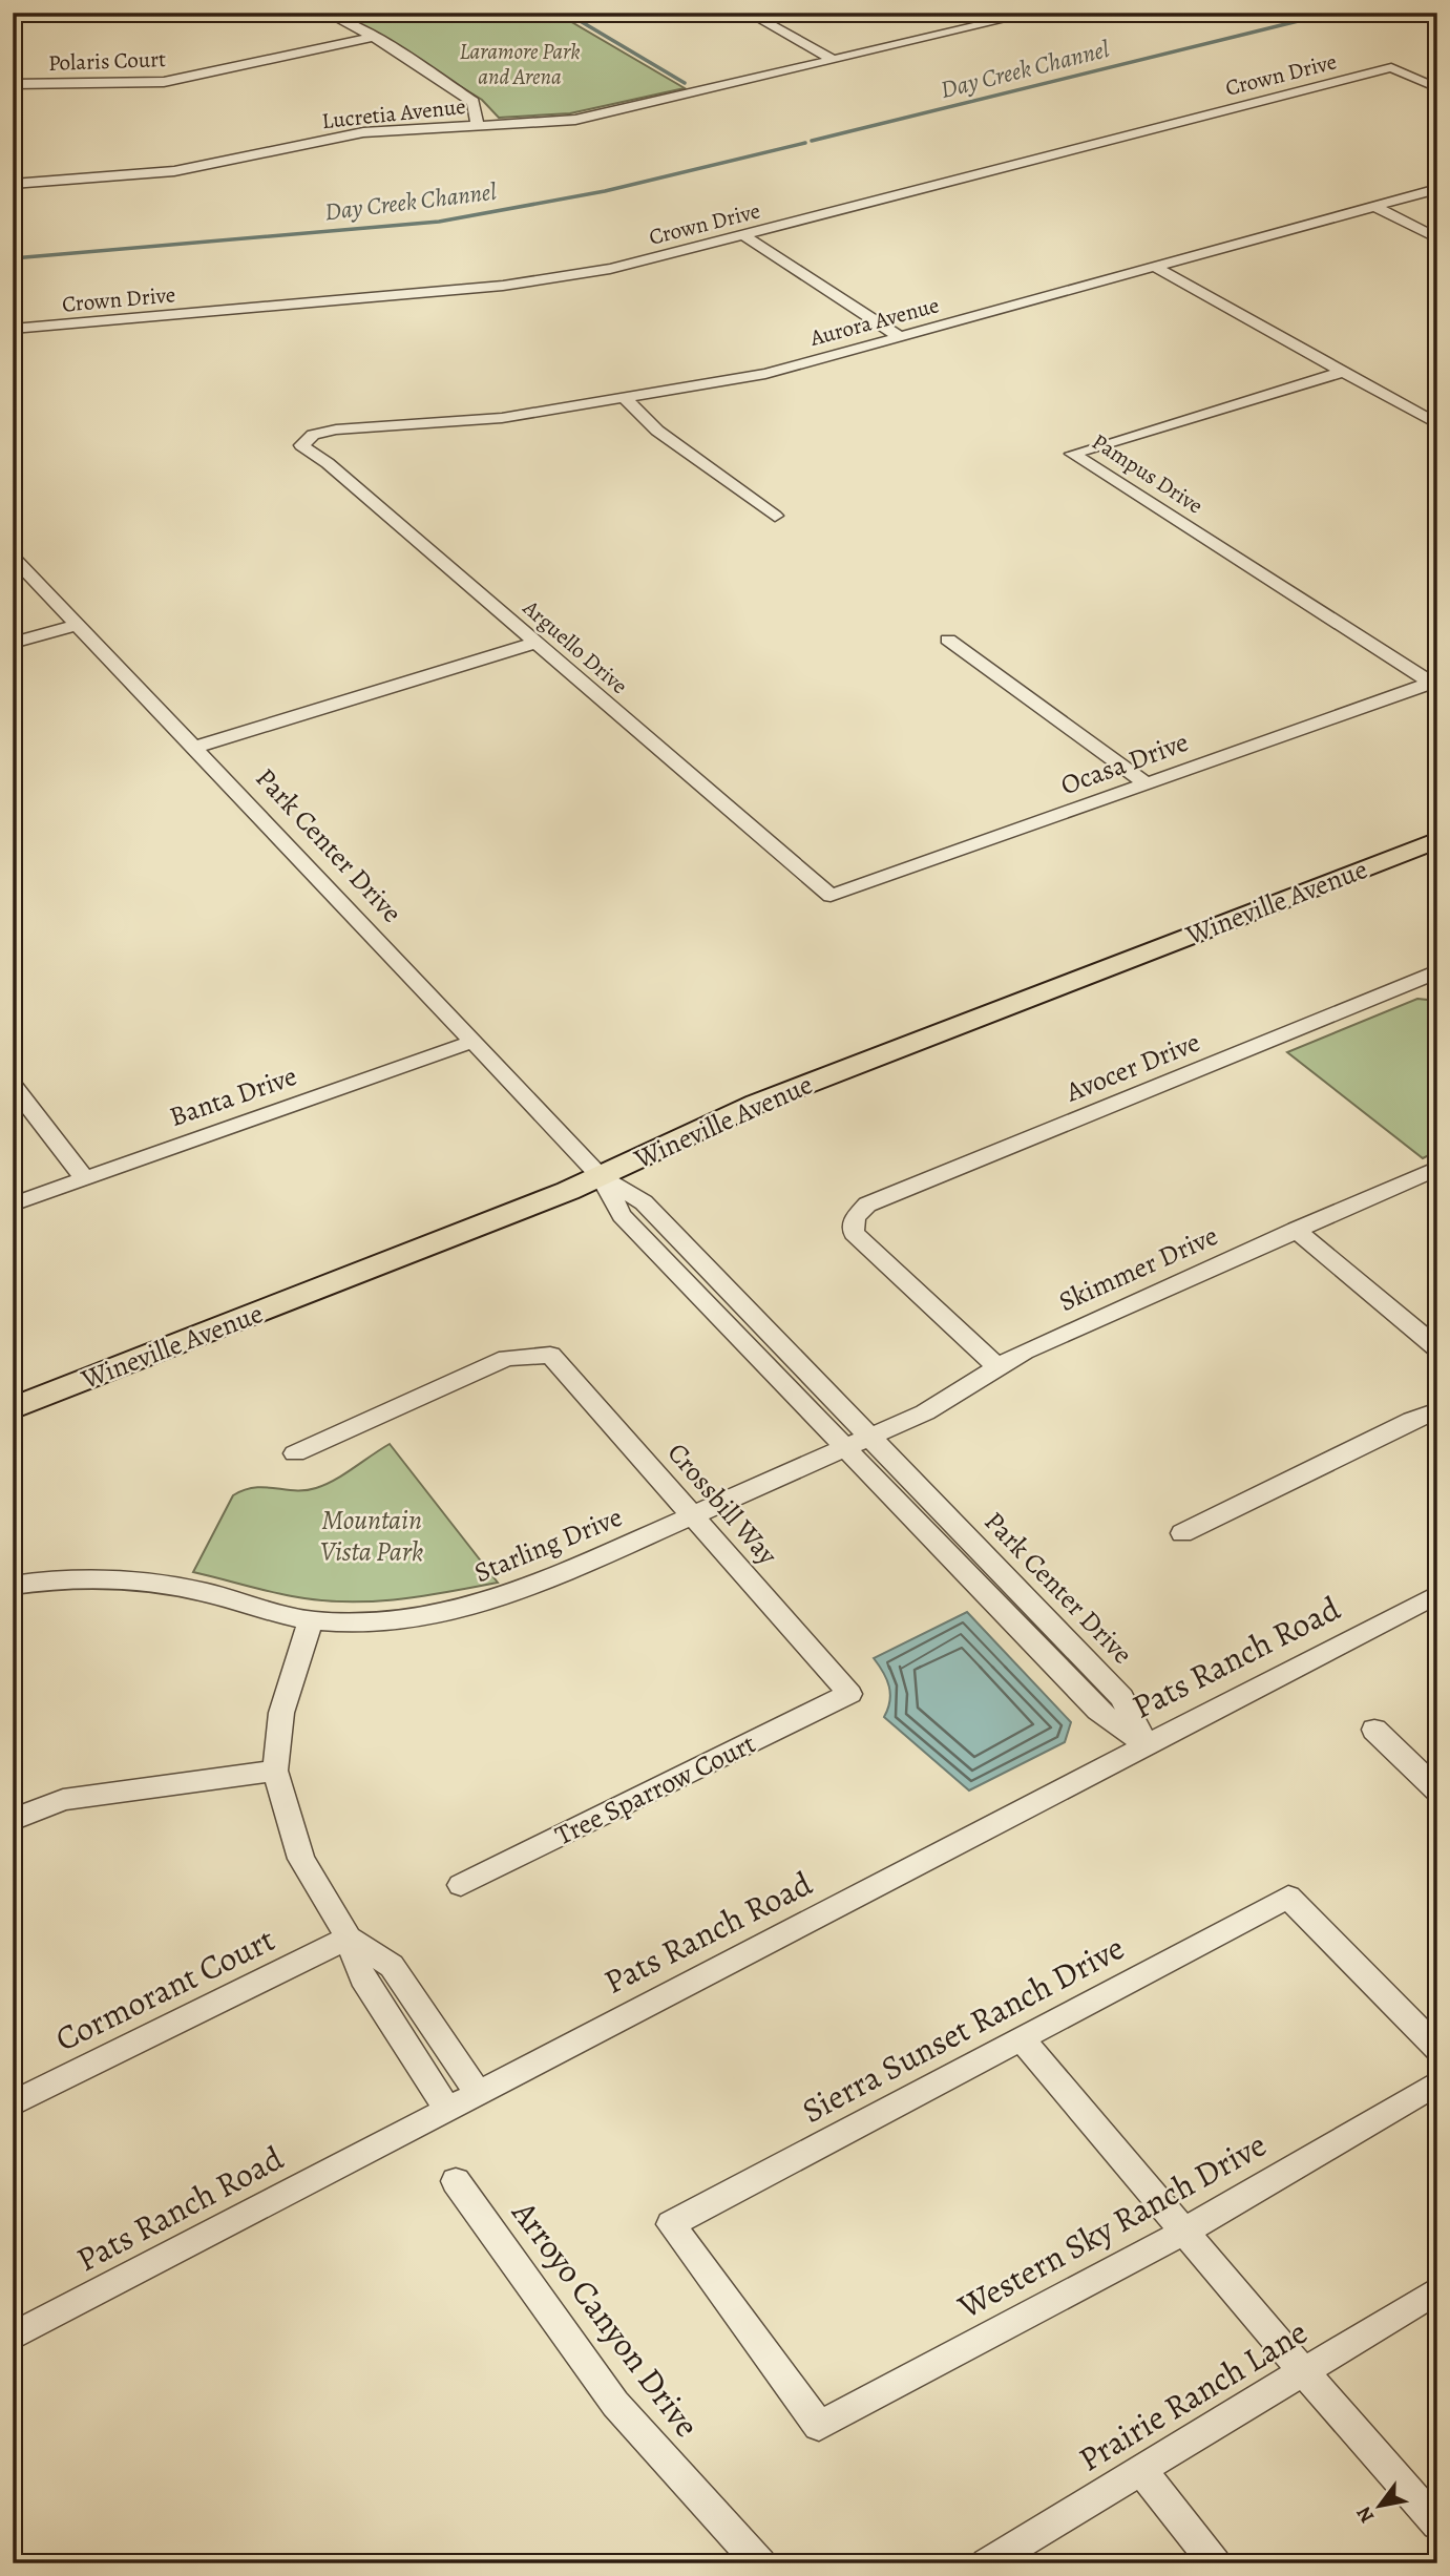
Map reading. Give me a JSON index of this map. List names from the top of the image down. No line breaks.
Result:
{"streets":{"main road":["Wineville Avenue"],"street":["Polaris Court","Crown Drive","Lucretia Avenue","Aurora Avenue","Pampus Drive","Arguello Drive","Ocasa Drive","Park Center Drive","Avocer Drive","Banta Drive","Skimmer Drive","Crossbill Way","Starling Drive","Pats Ranch Road","Tree Sparrow Court","Cormorant Court","Sierra Sunset Ranch Drive","Western Sky Ranch Drive","Arroyo Canyon Drive","Prairie Ranch Lane"]},"crossings":[["Aurora Avenue","Arguello Drive"],["Pampus Drive","Ocasa Drive"],["Arguello Drive","Ocasa Drive"],["Park Center Drive","Wineville Avenue"],["Park Center Drive","Banta Drive"],["Park Center Drive","Skimmer Drive"],["Park Center Drive","Starling Drive"],["Park Center Drive","Pats Ranch Road"],["Avocer Drive","Skimmer Drive"],["Skimmer Drive","Starling Drive"],["Crossbill Way","Starling Drive"],["Crossbill Way","Tree Sparrow Court"],["Sierra Sunset Ranch Drive","Western Sky Ranch Drive"]],"water":["Day Creek Channel"],"parks":["Laramore Park and Arena","Mountain Vista Park"],"north":"bottom left"}
